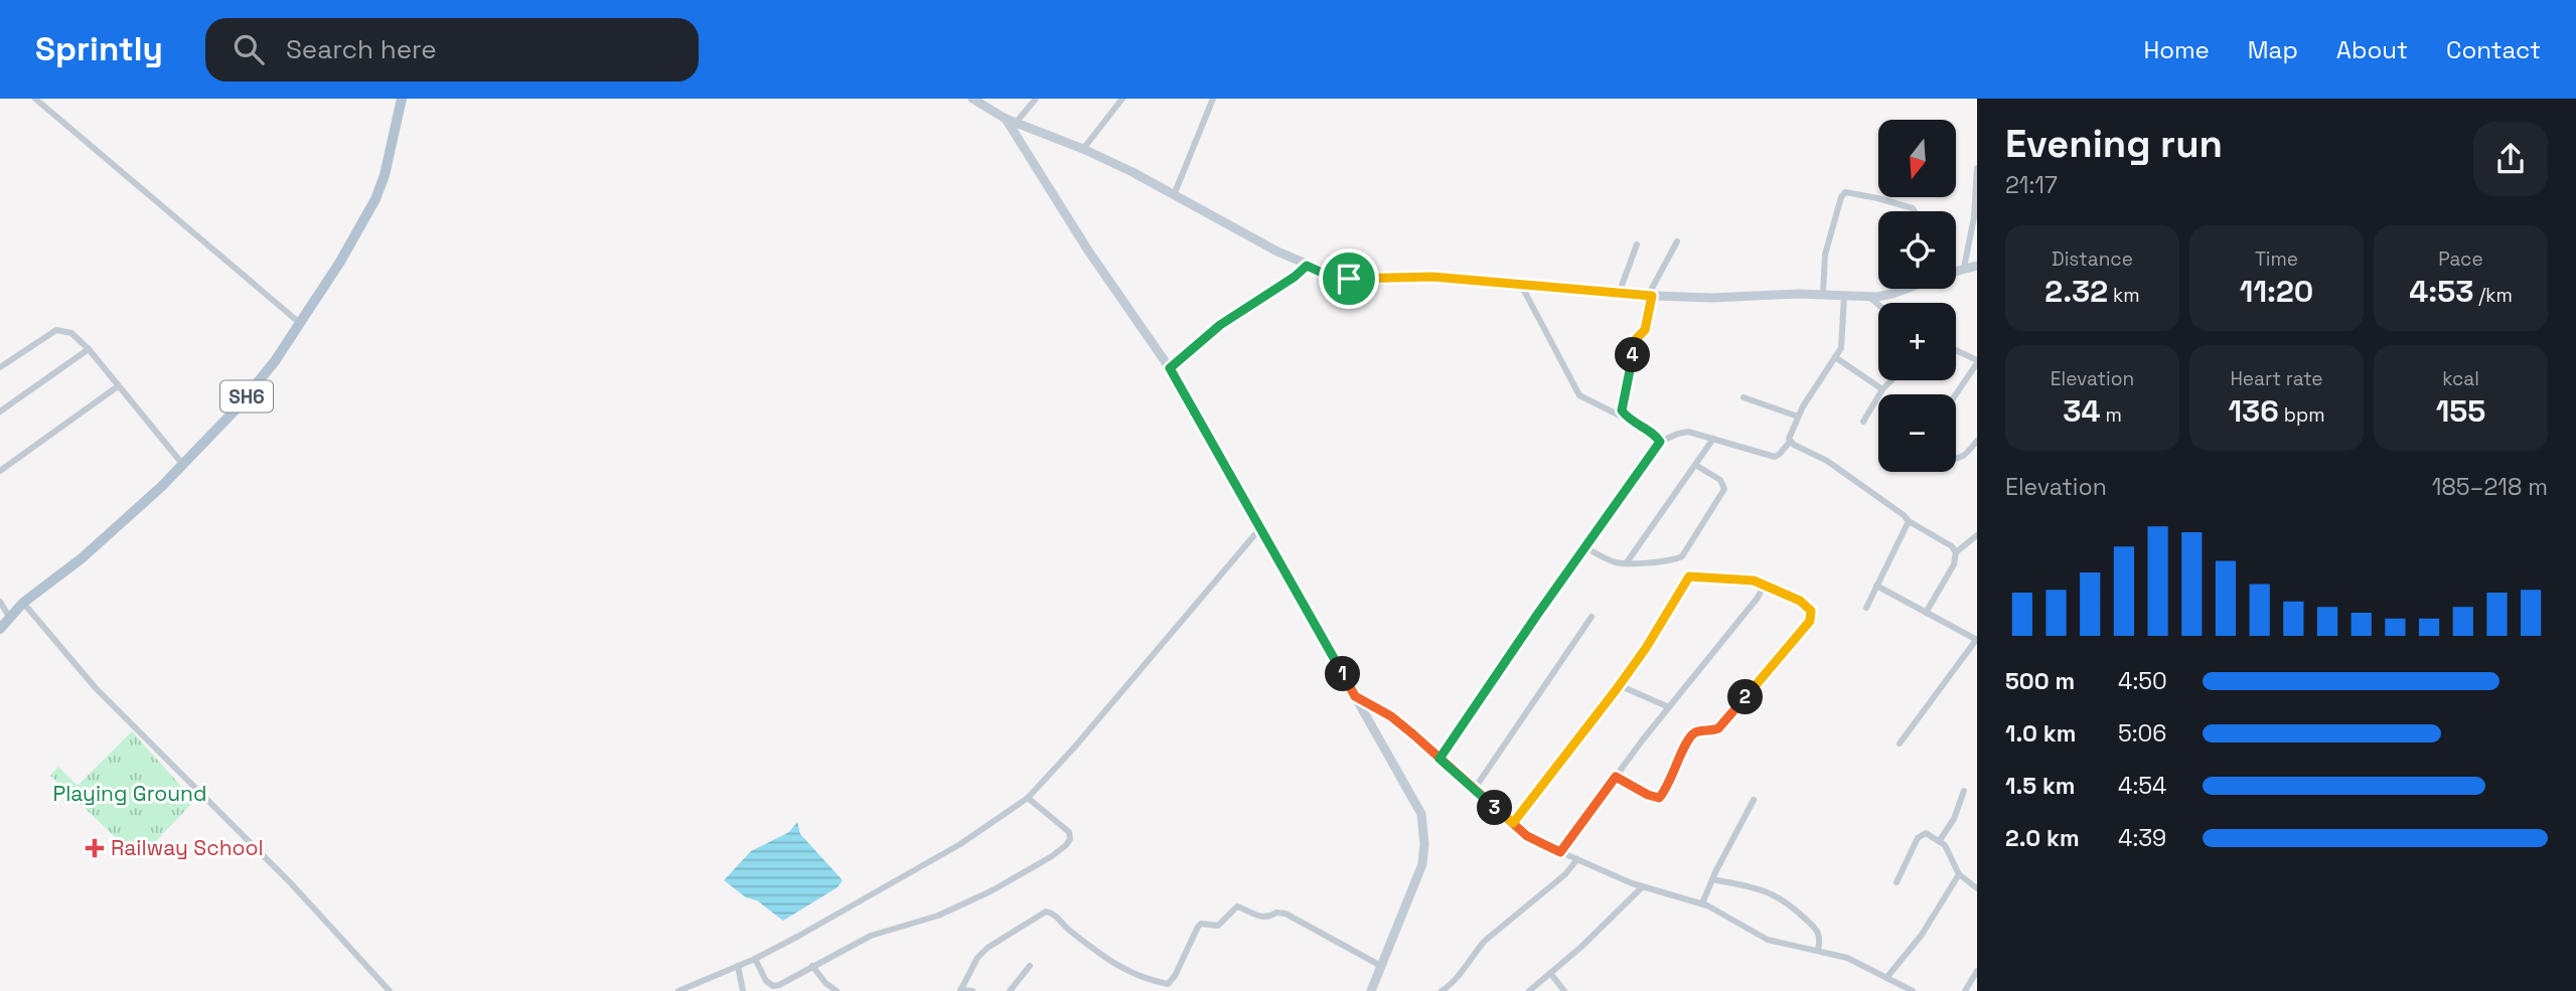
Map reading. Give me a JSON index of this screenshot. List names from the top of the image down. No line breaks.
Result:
{"streets":{"main road":["SH6"]},"parks":["Playing Ground"],"places":{"health":["Railway School"]},"north":"bottom","page":{"header":"Sprintly","search":"Search here","nav":["Home","Map","About","Contact"],"heading":["Evening run","21:17"],"map_buttons":["+","−"],"stats":[["Distance","2.32 km"],["Time","11:20"],["Pace","4:53 /km"],["Elevation","34 m"],["Heart rate","136 bpm"],["kcal","155"]],"pins":["4","1","2","3"],"chart":["Elevation","185–218 m"],"list":[{"name":"500 m","note":"4:50"},{"name":"1.0 km","note":"5:06"},{"name":"1.5 km","note":"4:54"},{"name":"2.0 km","note":"4:39"}]}}
